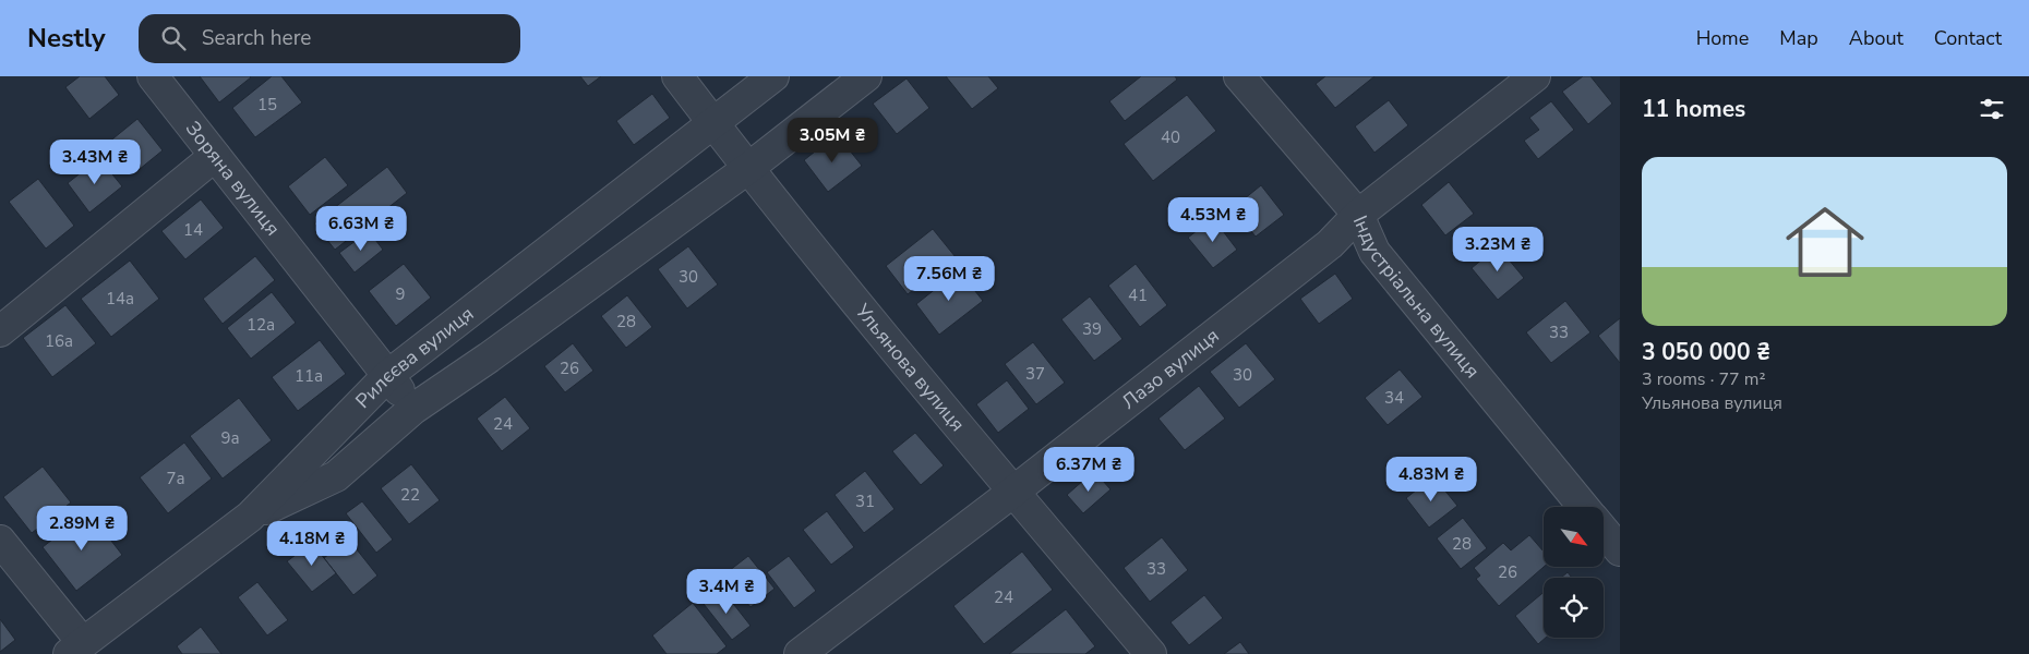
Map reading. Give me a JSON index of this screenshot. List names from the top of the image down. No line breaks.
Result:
{"streets":{"street":["Зоряна вулиця","Індустріальна вулиця","Рилєєва вулиця","Ульянова вулиця","Лазо вулиця"]},"crossings":[["Зоряна вулиця","Рилєєва вулиця"],["Індустріальна вулиця","Лазо вулиця"],["Рилєєва вулиця","Ульянова вулиця"],["Ульянова вулиця","Лазо вулиця"]],"house_numbers":["15","40","14","30","9","41","14a","28","12а","39","33","16a","26","37","30","11а","34","24","9а","7а","22","31","28","33","26","24"],"north":"bottom right","page":{"header":"Nestly","search":"Search here","nav":["Home","Map","About","Contact"],"heading":"11 homes","price":["3.05M ₴","3.43M ₴","4.53M ₴","6.63M ₴","3.23M ₴","7.56M ₴","6.37M ₴","4.83M ₴","2.89M ₴","4.18M ₴","3.4M ₴"],"list":[{"name":"3 050 000 ₴","note":"3 rooms · 77 m² · Ульянова вулиця"}]}}
